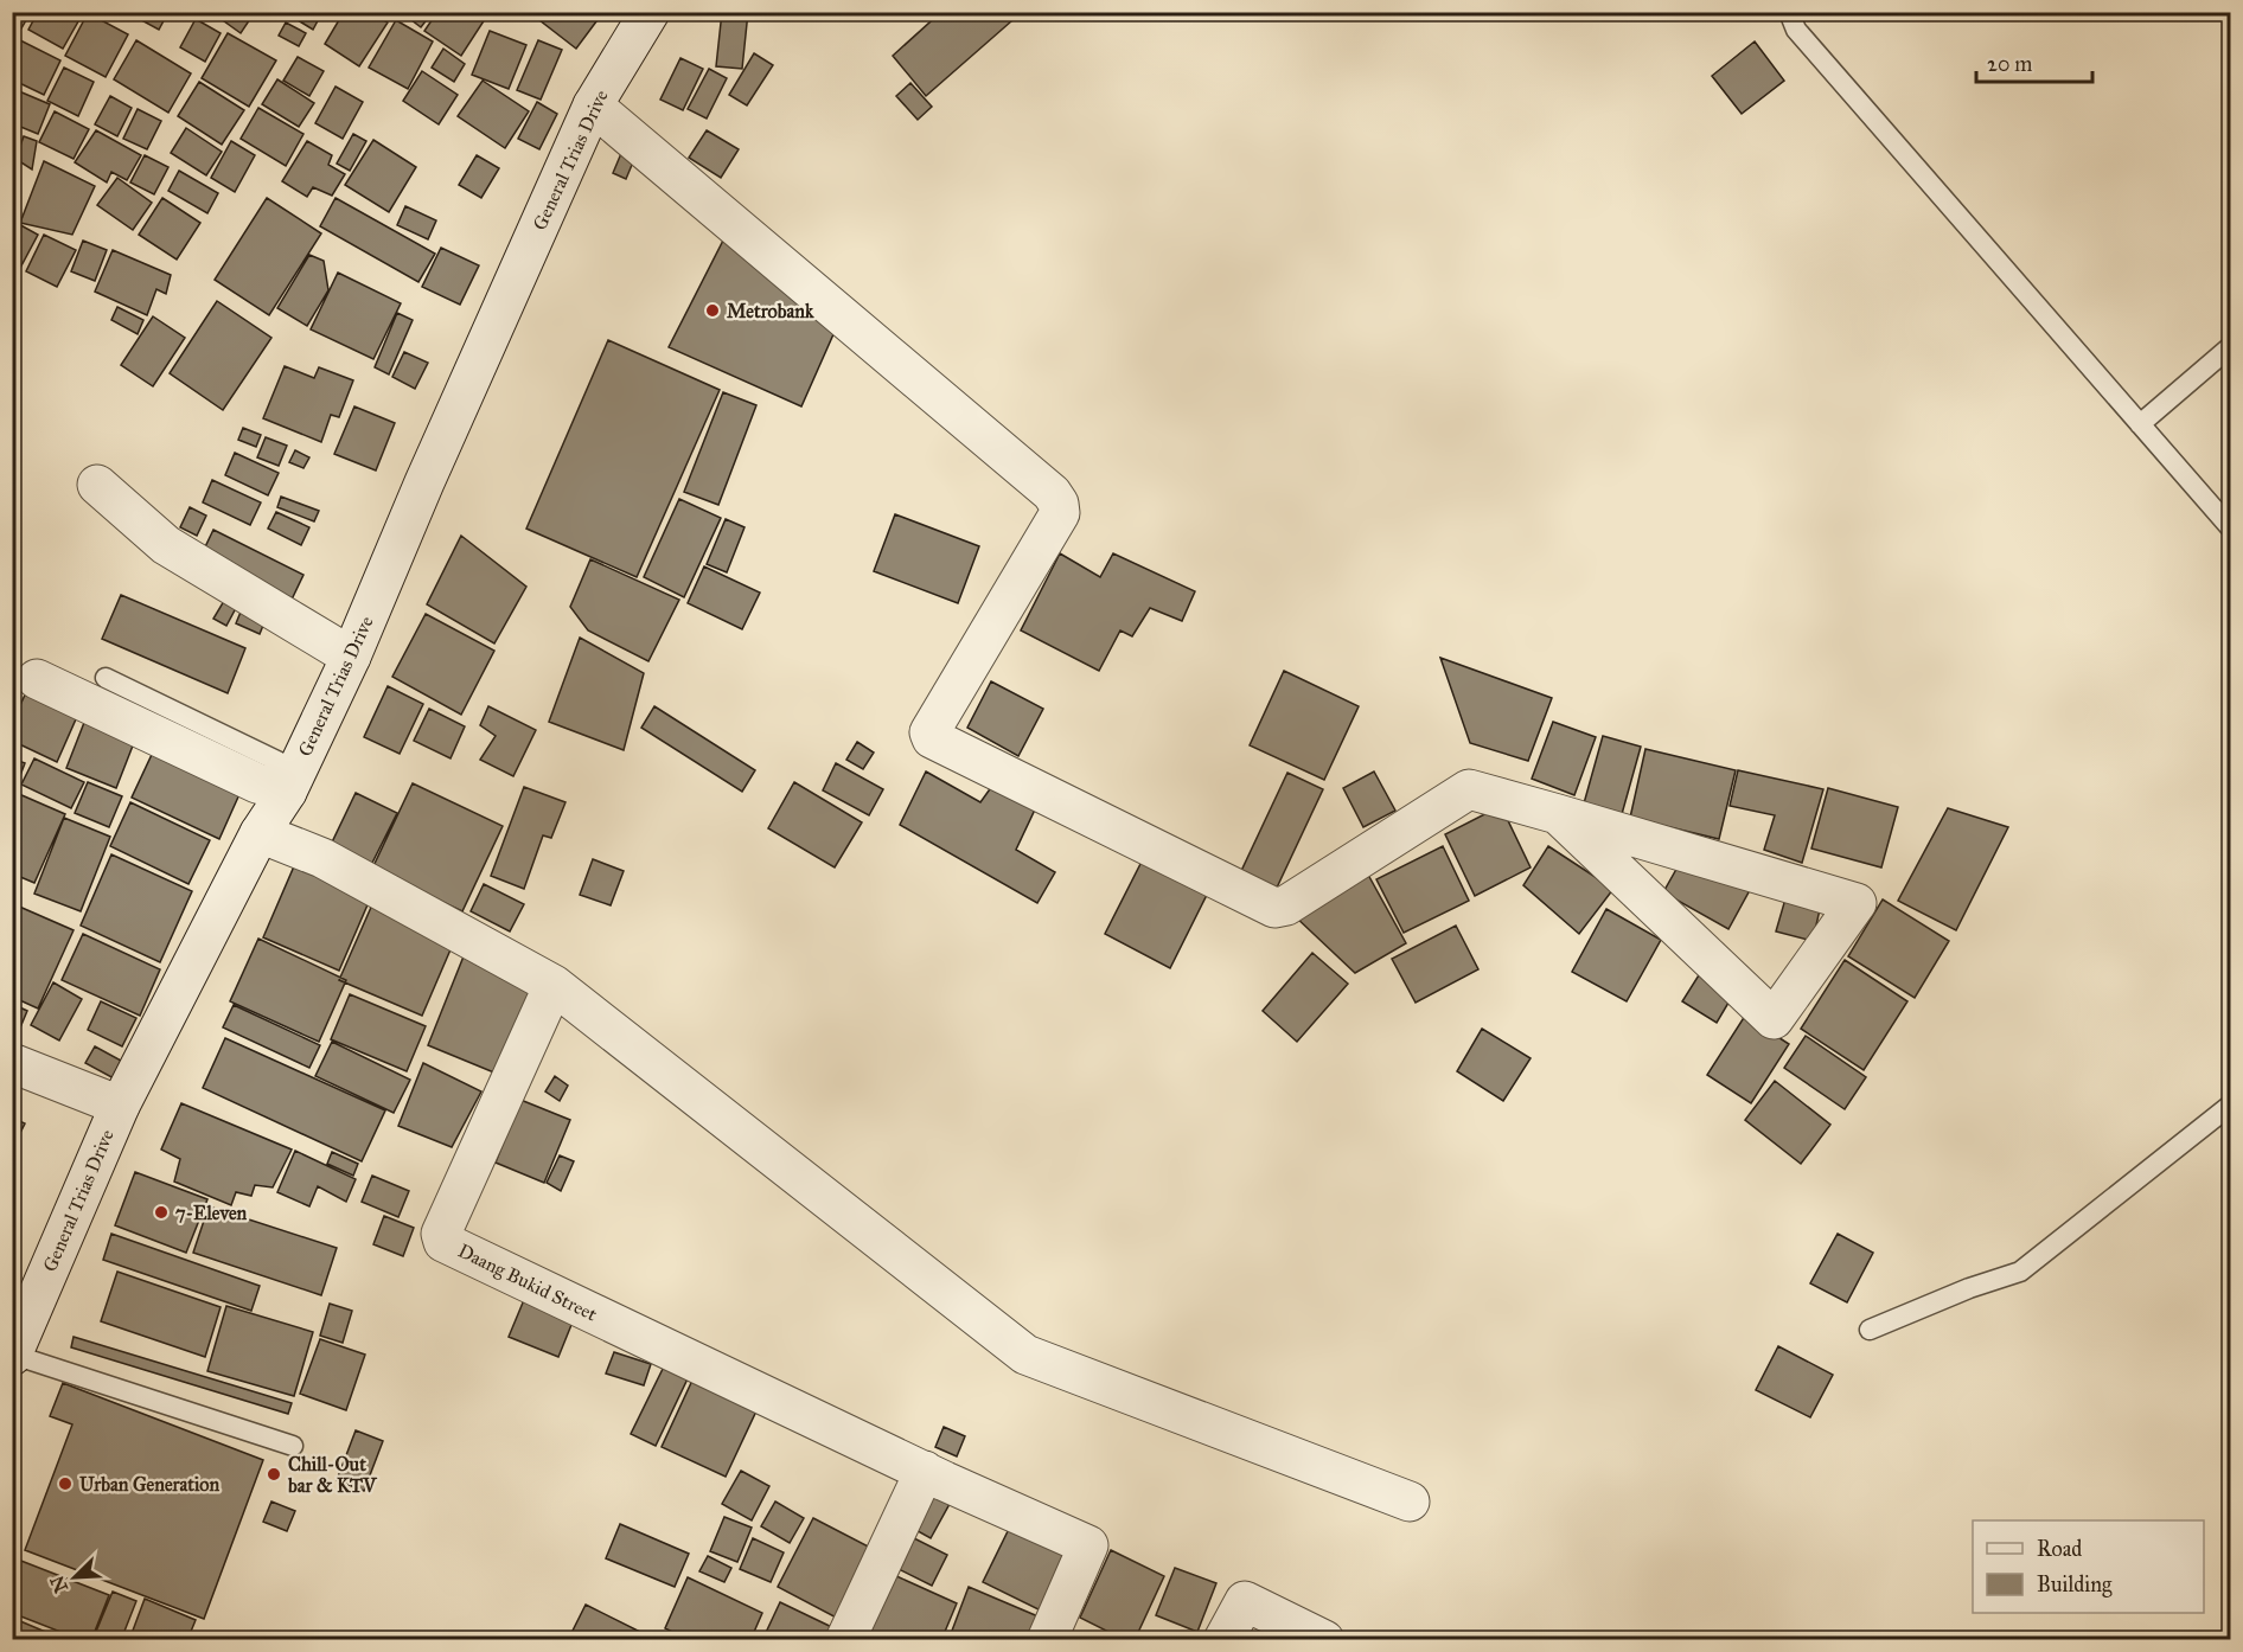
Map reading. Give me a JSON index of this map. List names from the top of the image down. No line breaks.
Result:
{"streets":{"street":["General Trias Drive","Daang Bukid Street"]},"places":["Metrobank","7-Eleven","Chill-Out bar & KTV","Urban Generation"],"legend":["Road","Building"],"scale_bar":"20 m","north":"bottom left"}
